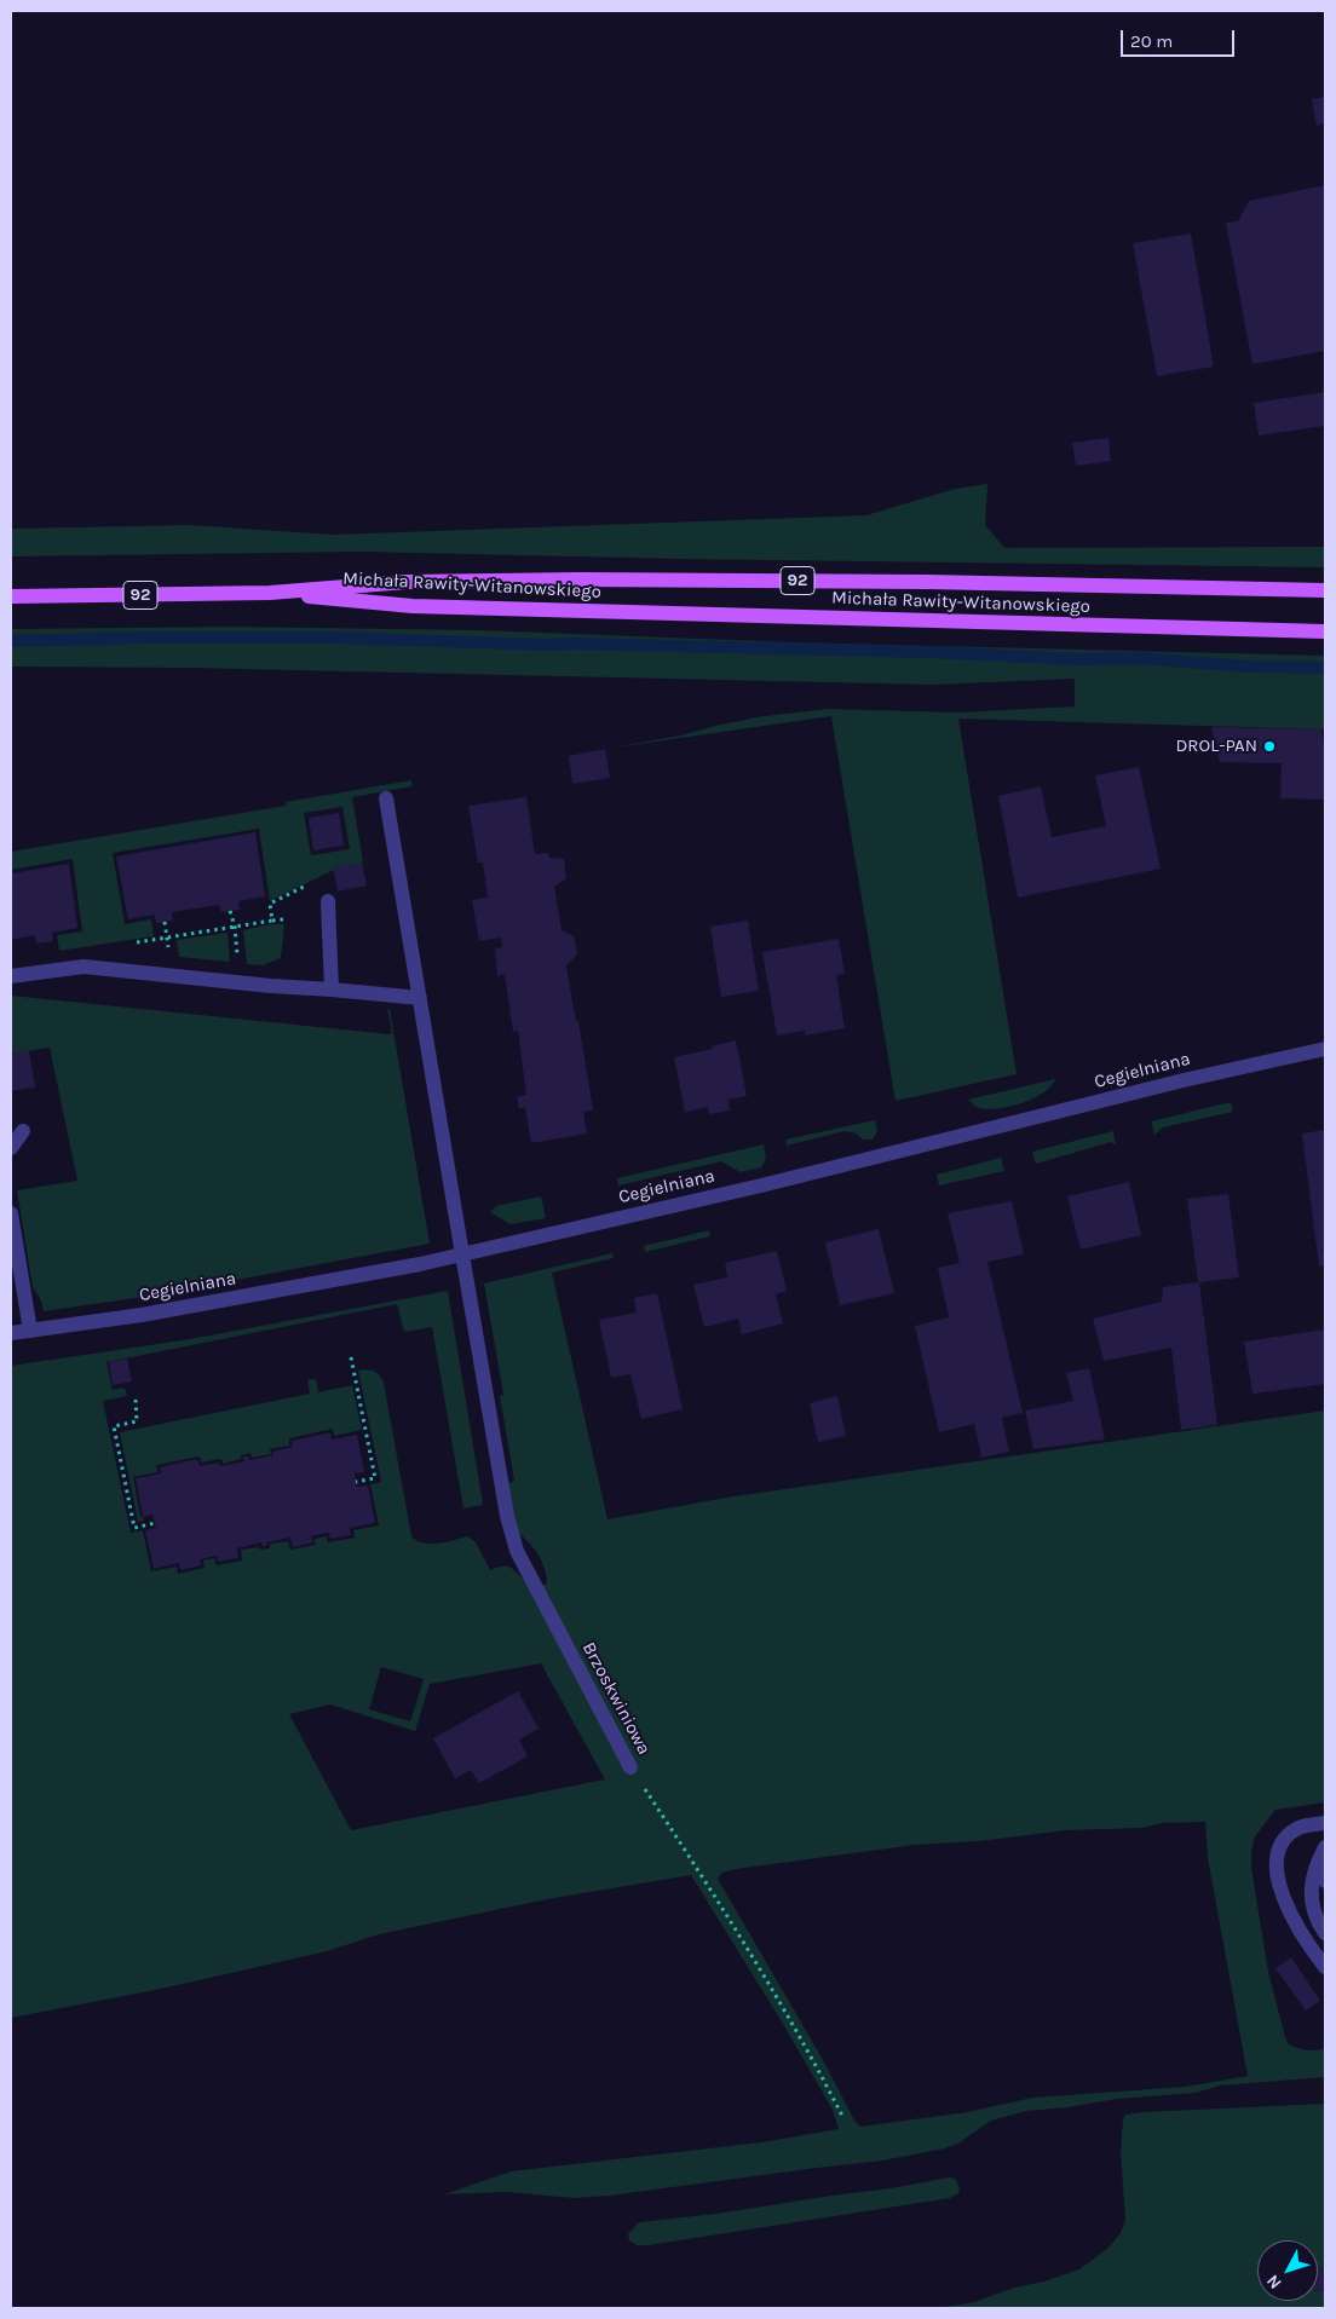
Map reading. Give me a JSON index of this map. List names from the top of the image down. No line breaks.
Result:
{"streets":{"main road":["92","Michała Rawity-Witanowskiego"],"street":["Cegielniana","Brzoskwiniowa"]},"crossings":[["Cegielniana","Brzoskwiniowa"]],"places":["DROL-PAN"],"scale_bar":"20 m","north":"bottom left"}
